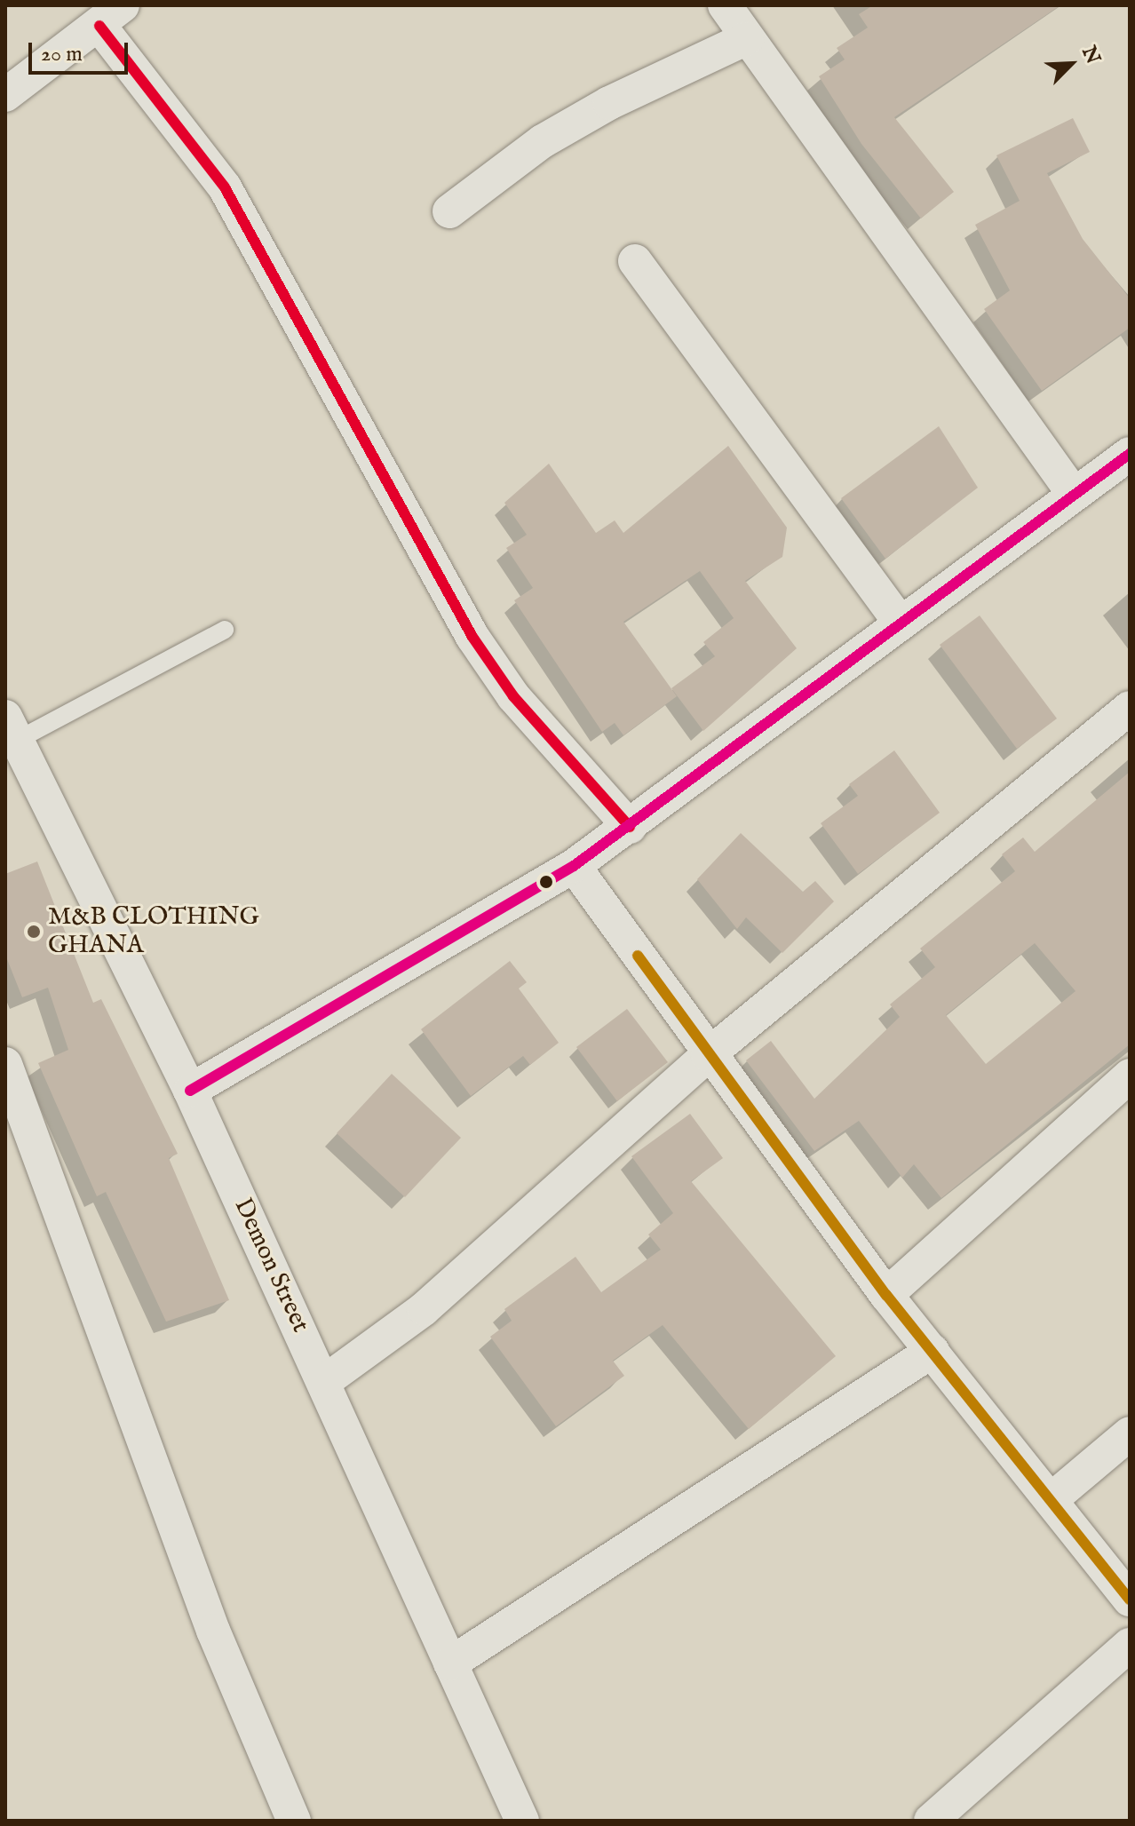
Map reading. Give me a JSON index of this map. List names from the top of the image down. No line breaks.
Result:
{"streets":{"street":["Demon Street"]},"places":["M&B CLOTHING GHANA"],"scale_bar":"20 m","north":"top right"}
